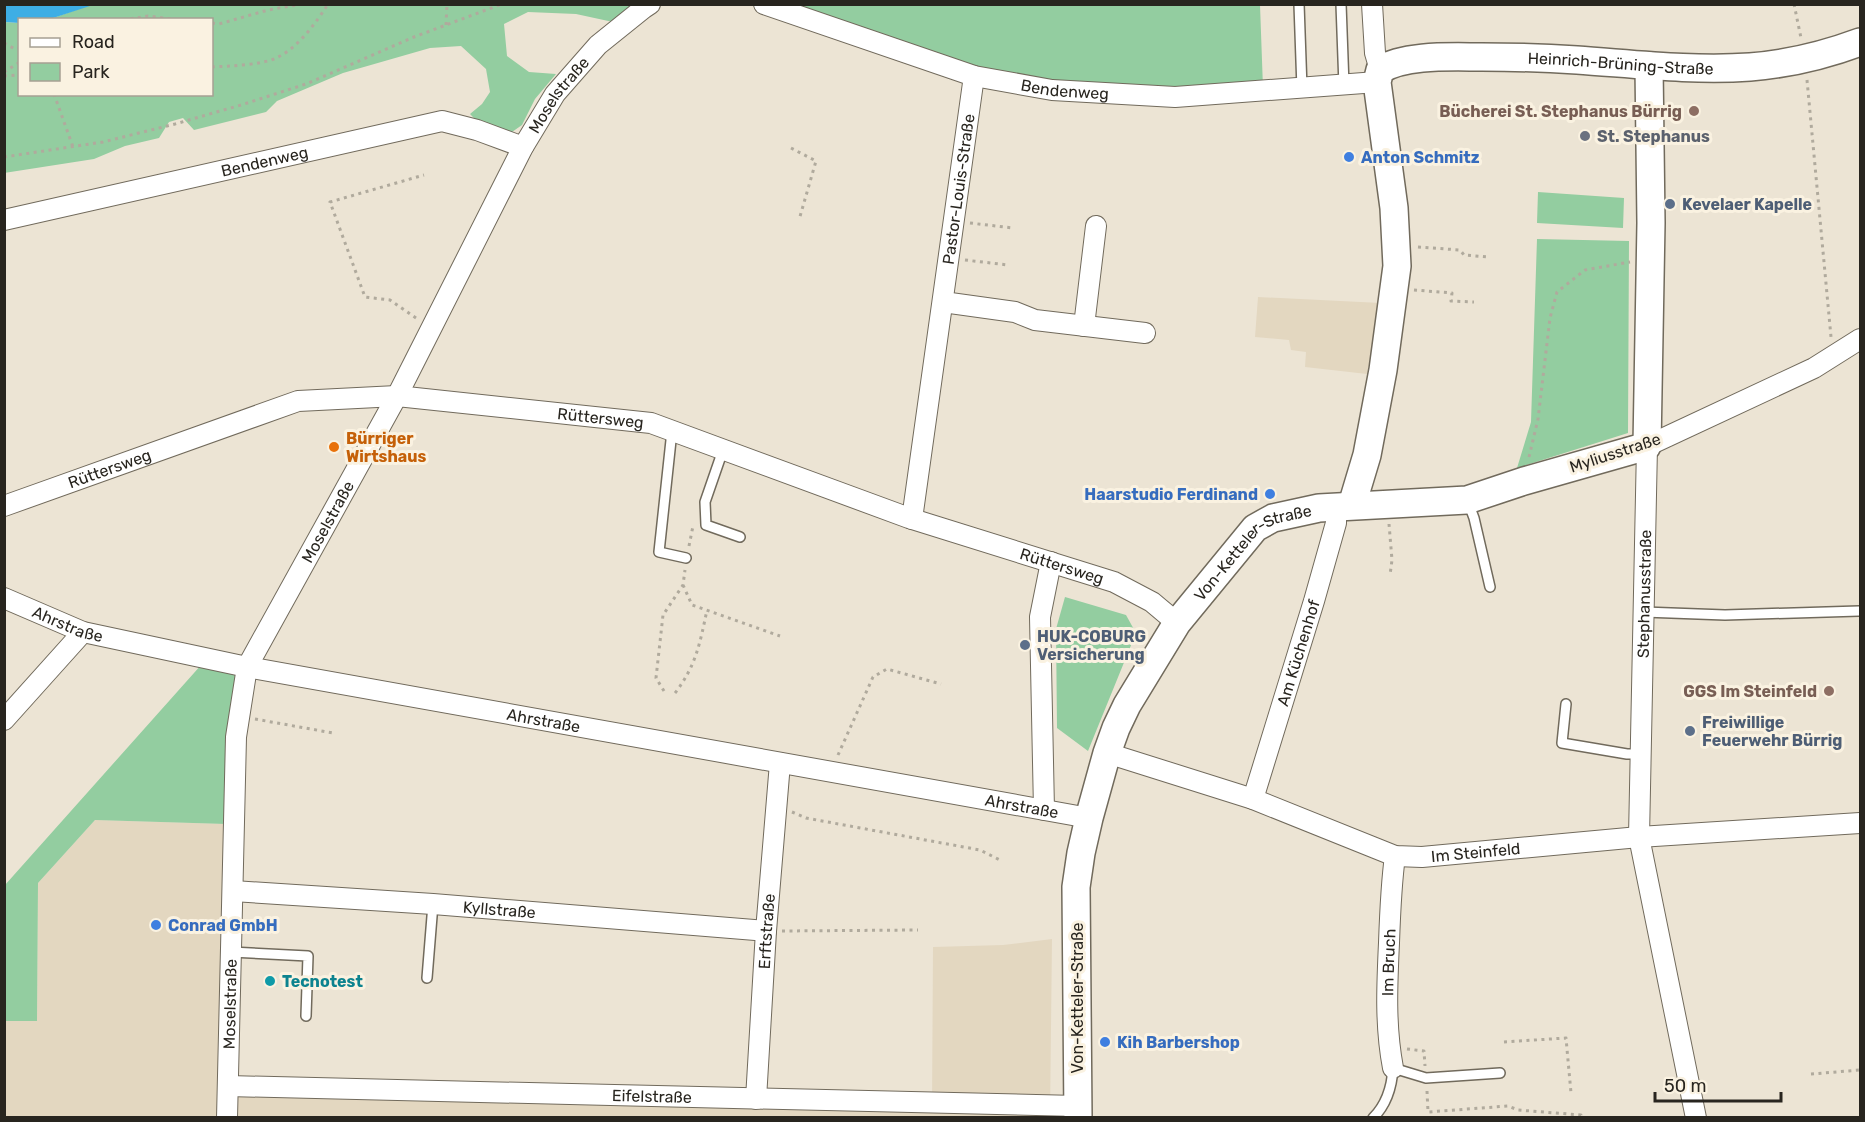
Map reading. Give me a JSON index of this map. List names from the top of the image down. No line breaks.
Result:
{"streets":{"street":["Heinrich-Brüning-Straße","Bendenweg","Moselstraße","Pastor-Louis-Straße","Rüttersweg","Myliusstraße","Von-Ketteler-Straße","Stephanusstraße","Ahrstraße","Am Küchenhof","Im Steinfeld","Kyllstraße","Erftstraße","Im Bruch","Eifelstraße"]},"crossings":[["Heinrich-Brüning-Straße","Bendenweg"],["Heinrich-Brüning-Straße","Stephanusstraße"],["Bendenweg","Moselstraße"],["Bendenweg","Pastor-Louis-Straße"],["Moselstraße","Rüttersweg"],["Moselstraße","Ahrstraße"],["Moselstraße","Kyllstraße"],["Moselstraße","Eifelstraße"],["Pastor-Louis-Straße","Rüttersweg"],["Rüttersweg","Von-Ketteler-Straße"],["Myliusstraße","Von-Ketteler-Straße"],["Myliusstraße","Stephanusstraße"],["Myliusstraße","Am Küchenhof"],["Von-Ketteler-Straße","Ahrstraße"],["Von-Ketteler-Straße","Am Küchenhof"],["Von-Ketteler-Straße","Im Steinfeld"],["Von-Ketteler-Straße","Eifelstraße"],["Stephanusstraße","Im Steinfeld"],["Ahrstraße","Erftstraße"],["Am Küchenhof","Im Steinfeld"],["Im Steinfeld","Im Bruch"],["Kyllstraße","Erftstraße"],["Erftstraße","Eifelstraße"]],"places":["Bücherei St. Stephanus Bürrig","St. Stephanus","Anton Schmitz","Kevelaer Kapelle","Bürriger Wirtshaus","Haarstudio Ferdinand","HUK-COBURG Versicherung","GGS Im Steinfeld","Freiwillige Feuerwehr Bürrig","Conrad GmbH","Tecnotest","Kih Barbershop"],"legend":["Road","Park"],"scale_bar":"50 m"}
